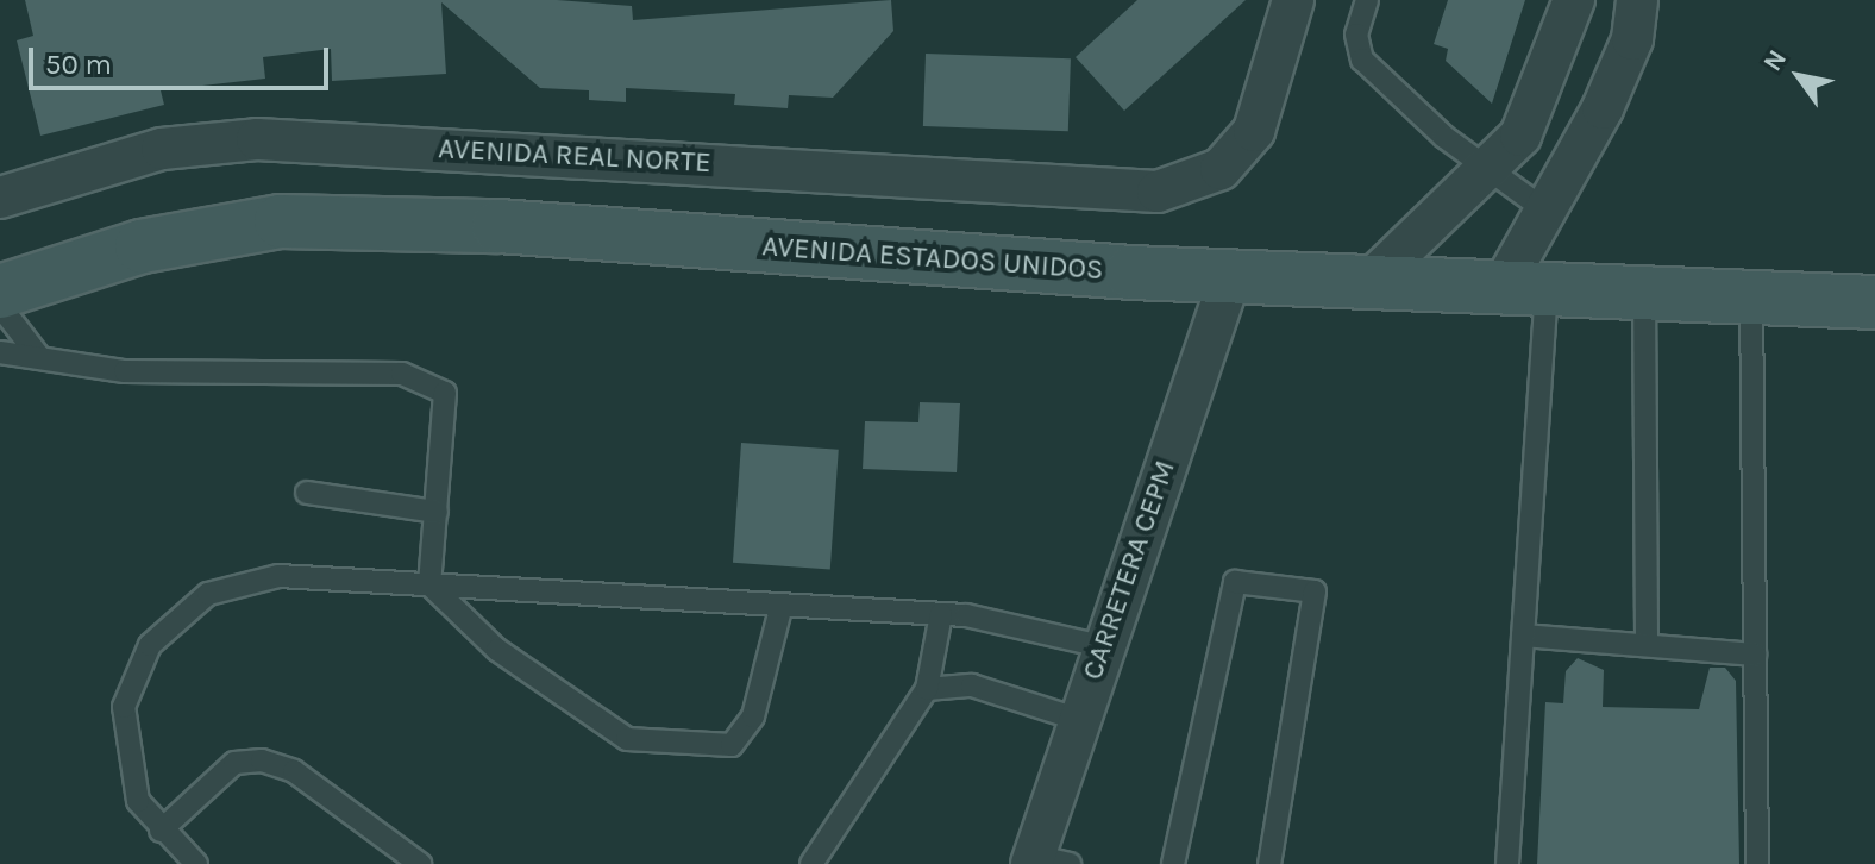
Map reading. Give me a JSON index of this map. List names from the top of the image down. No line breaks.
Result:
{"streets":{"street":["AVENIDA REAL NORTE","AVENIDA ESTADOS UNIDOS","CARRETERA CEPM"]},"crossings":[["AVENIDA ESTADOS UNIDOS","CARRETERA CEPM"]],"scale_bar":"50 m","north":"top left"}
